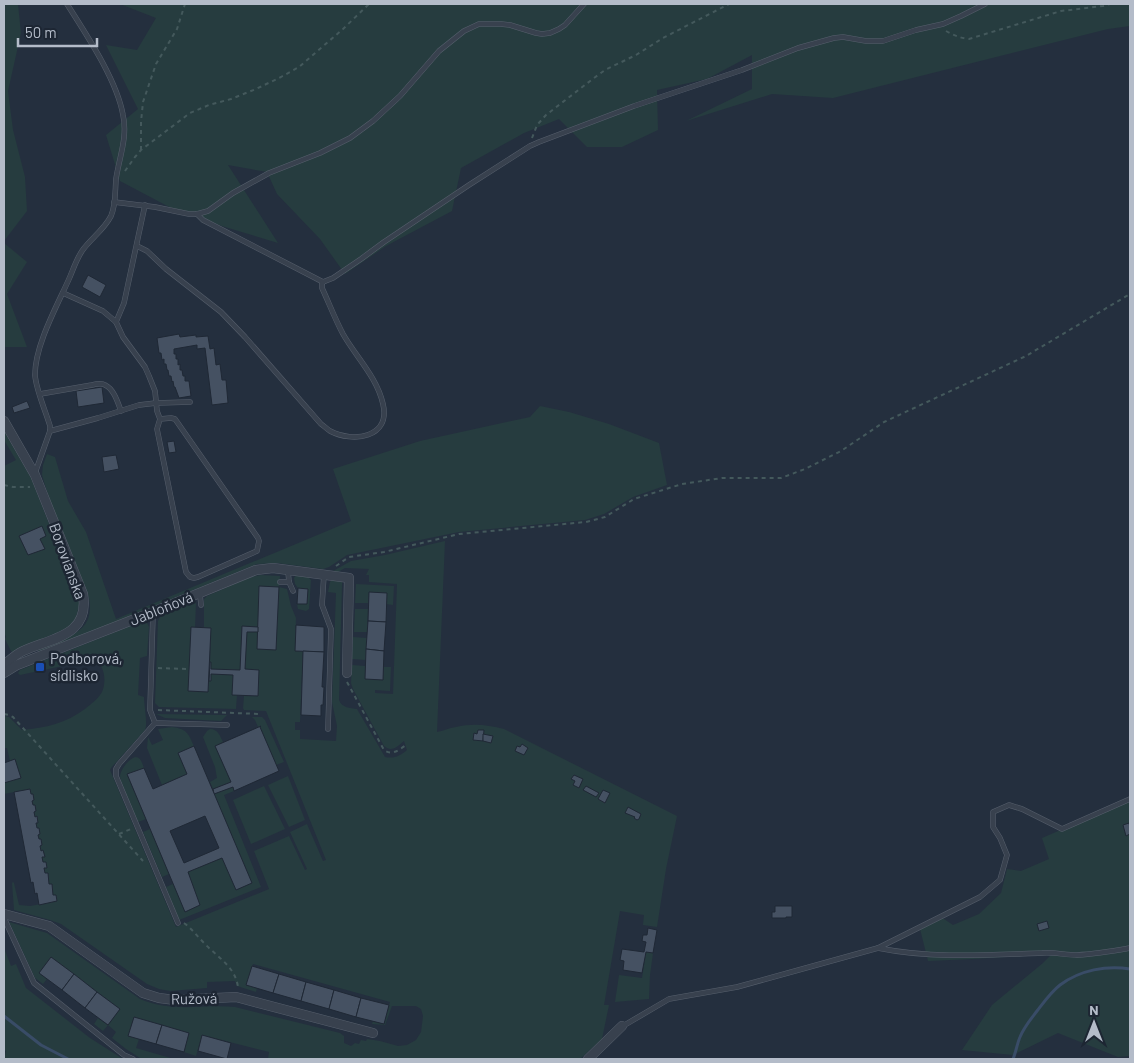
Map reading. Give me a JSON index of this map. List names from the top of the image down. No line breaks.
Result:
{"streets":{"street":["Borovianska","Jabloňová","Ružová"]},"places":{"transit":["Podborová, sídlisko"]},"scale_bar":"50 m","north":"top"}
